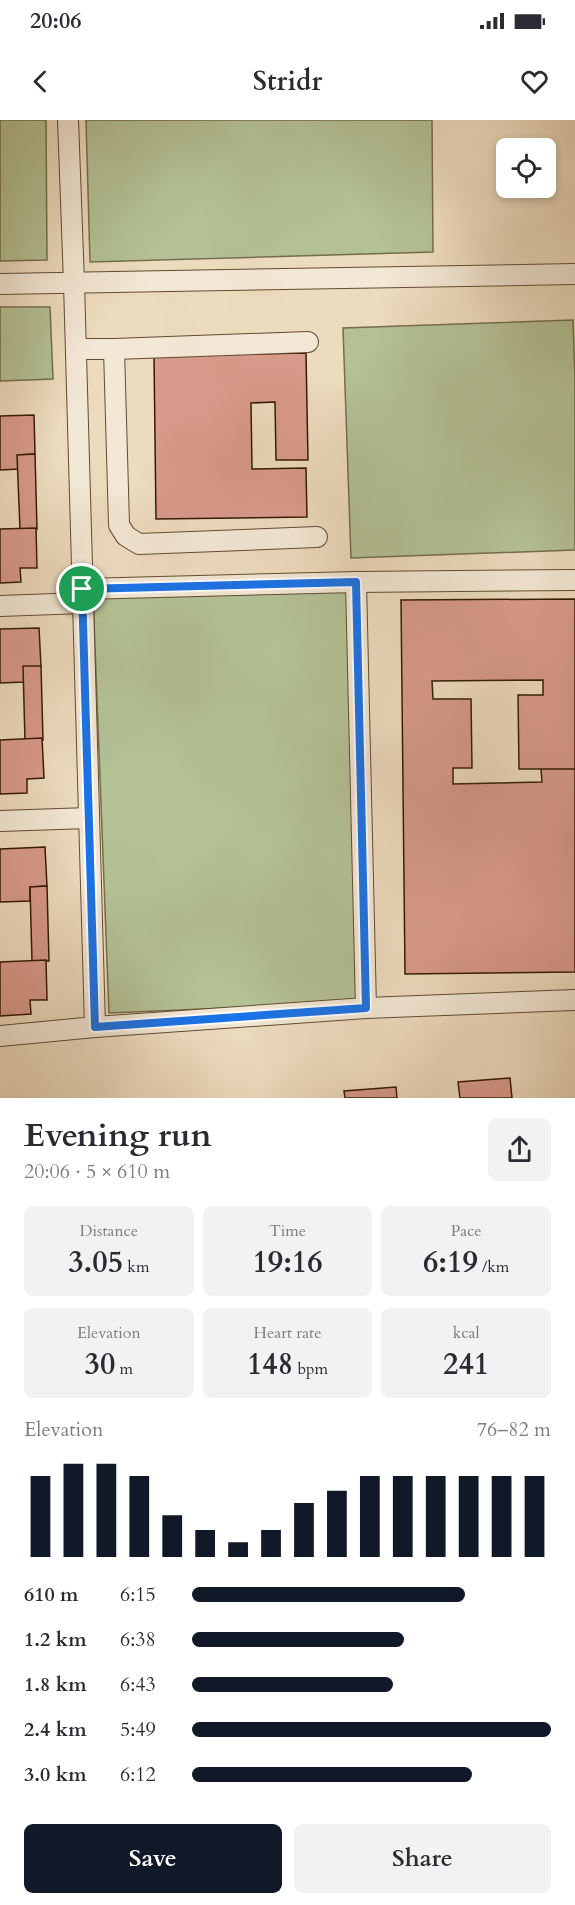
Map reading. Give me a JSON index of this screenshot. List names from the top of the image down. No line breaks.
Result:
{"page":{"status":"20:06","header":"Stridr","heading":["Evening run","20:06 · 5 × 610 m"],"stats":[["Distance","3.05 km"],["Time","19:16"],["Pace","6:19 /km"],["Elevation","30 m"],["Heart rate","148 bpm"],["kcal","241"]],"chart":["Elevation","76–82 m"],"list":[{"name":"610 m","note":"6:15"},{"name":"1.2 km","note":"6:38"},{"name":"1.8 km","note":"6:43"},{"name":"2.4 km","note":"5:49"},{"name":"3.0 km","note":"6:12"}],"buttons":["Save","Share"]}}
